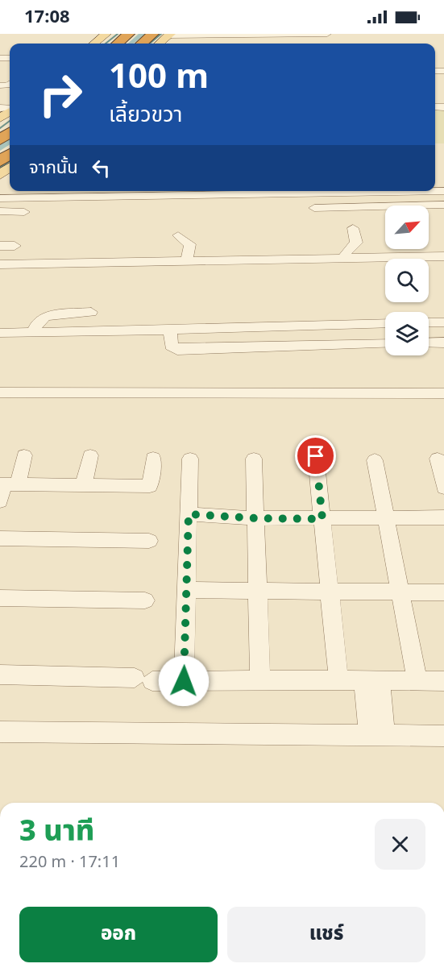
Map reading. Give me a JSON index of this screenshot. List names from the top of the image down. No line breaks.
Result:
{"north":"top right","page":{"status":"17:08","turn":["100 m","เลี้ยวขวา"],"then":"จากนั้น","heading":["3 นาที","220 m · 17:11"],"buttons":["ออก","แชร์"]}}
